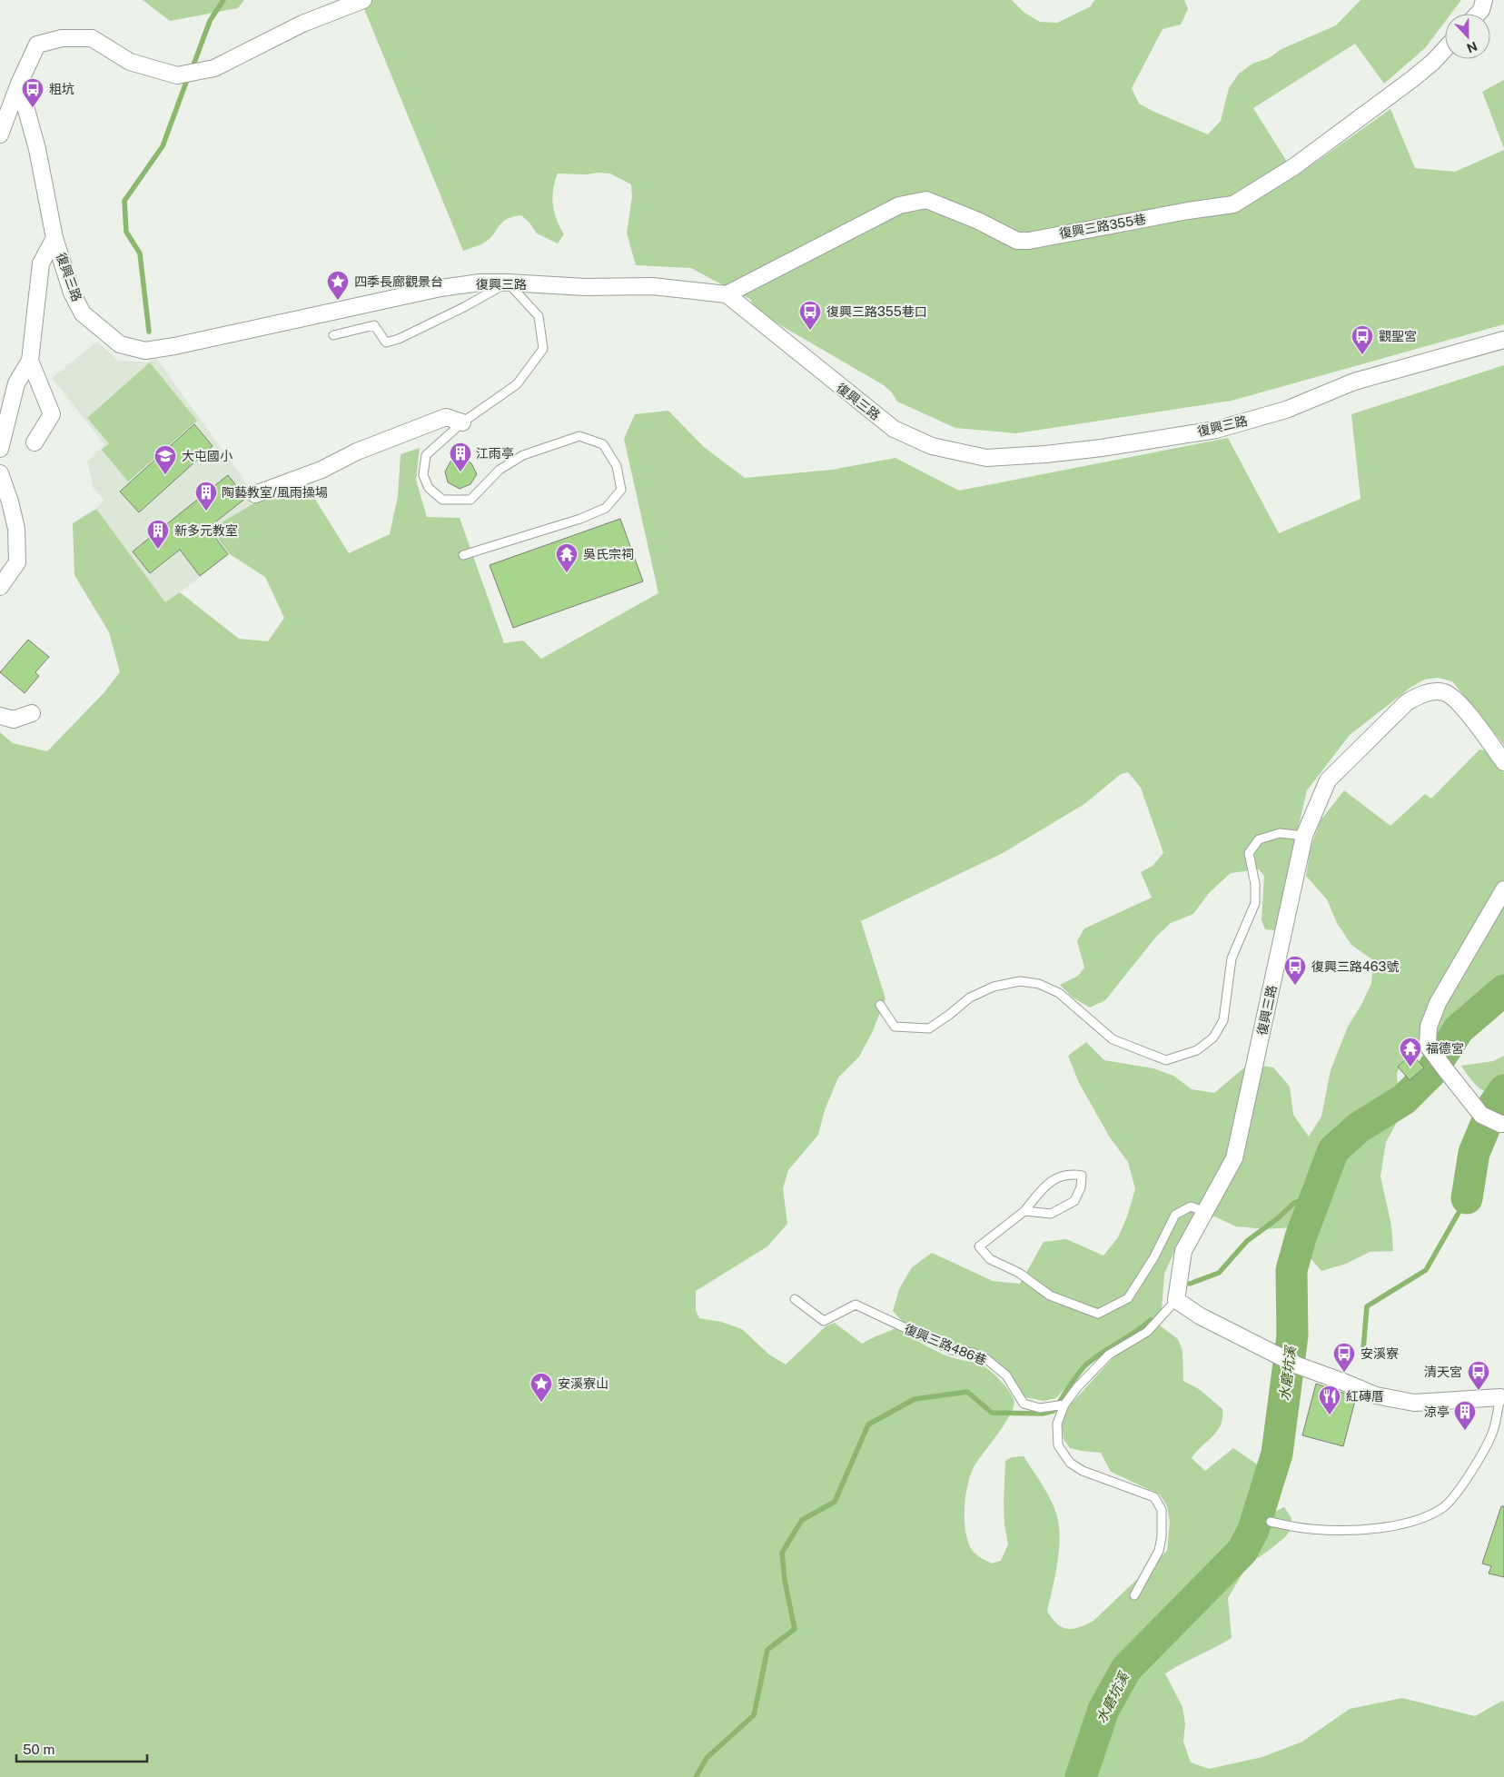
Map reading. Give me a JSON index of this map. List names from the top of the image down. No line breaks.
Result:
{"streets":{"street":["復興三路355巷","復興三路"],"lane":["復興三路486巷"]},"crossings":[["復興三路355巷","復興三路"]],"water":["水磨坑溪"],"places":{"bus stop":["粗坑","復興三路355巷口","觀聖宮","復興三路463號","安溪寮","清天宮"],"place":["四季長廊觀景台","安溪寮山"],"building":["江雨亭","陶藝教室/風雨操場","新多元教室","涼亭"],"school or university":["大屯國小"],"temple":["吳氏宗祠","福德宮"],"restaurant":["紅磚厝"]},"scale_bar":"50 m","north":"bottom"}
